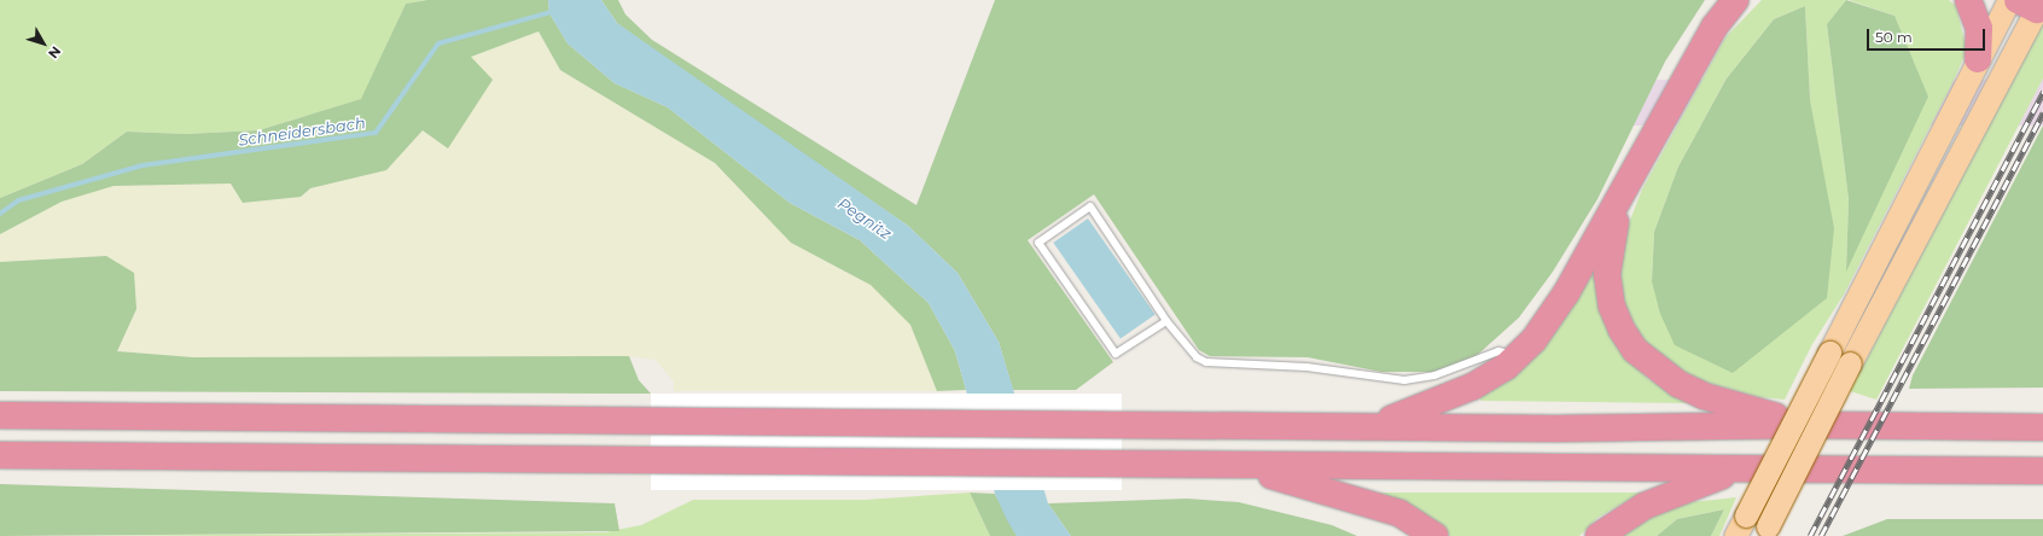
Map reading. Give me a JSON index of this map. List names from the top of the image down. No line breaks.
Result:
{"water":["Schneidersbach","Pegnitz"],"scale_bar":"50 m","north":"bottom right"}
